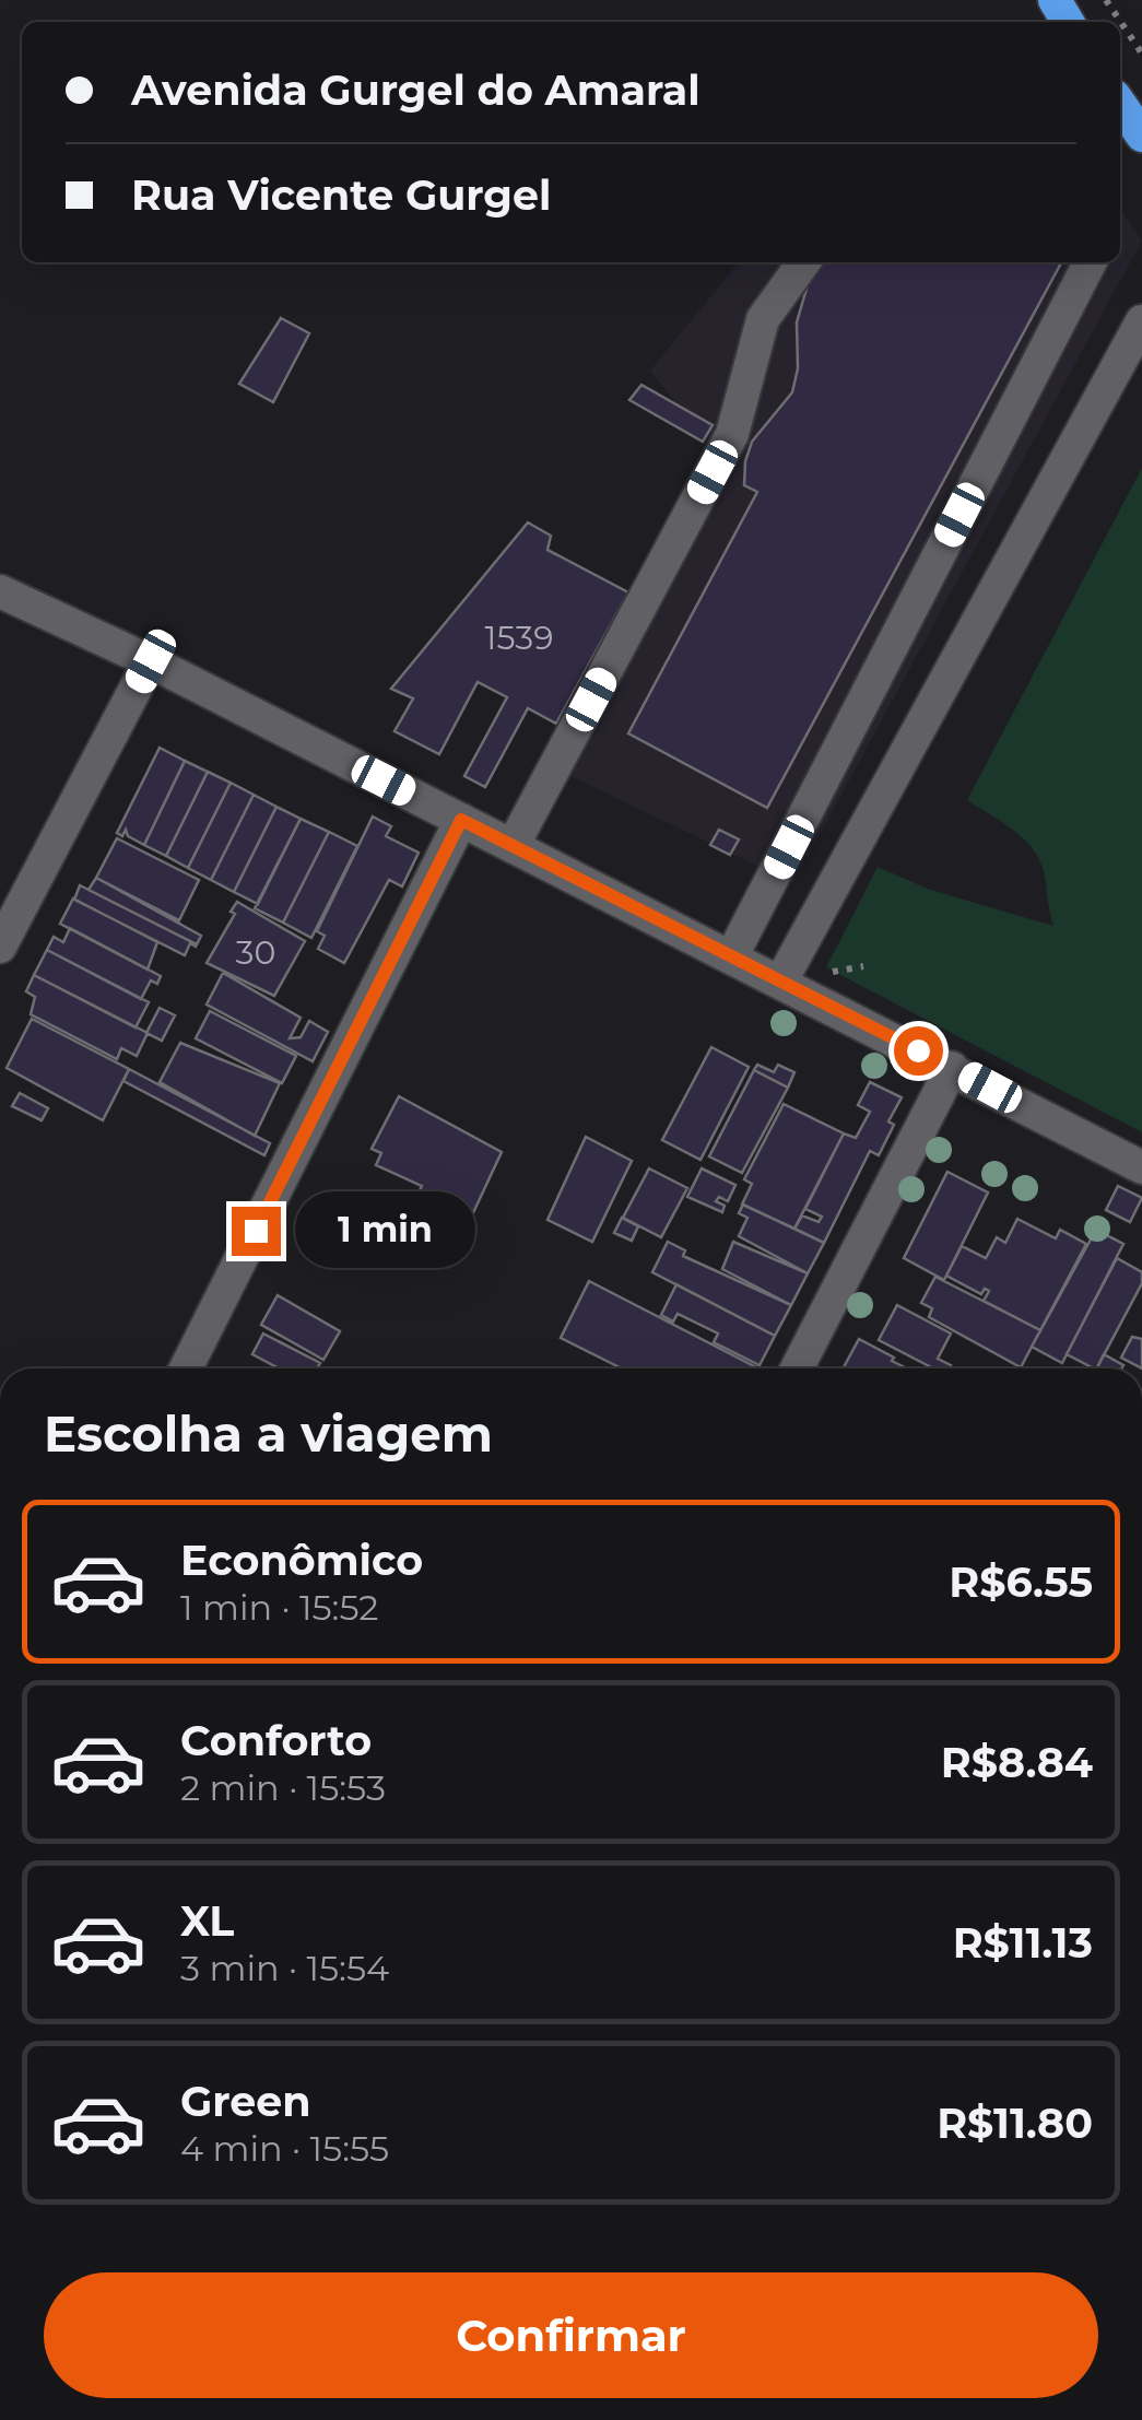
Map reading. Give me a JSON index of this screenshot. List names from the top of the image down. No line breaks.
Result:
{"house_numbers":["1539","30"],"page":{"banner":["Avenida Gurgel do Amaral","Rua Vicente Gurgel"],"bubble":"1 min","heading":"Escolha a viagem","list":[{"name":"Econômico","note":"1 min · 15:52","value":"R$6.55"},{"name":"Conforto","note":"2 min · 15:53","value":"R$8.84"},{"name":"XL","note":"3 min · 15:54","value":"R$11.13"},{"name":"Green","note":"4 min · 15:55","value":"R$11.80"}],"buttons":"Confirmar"}}
